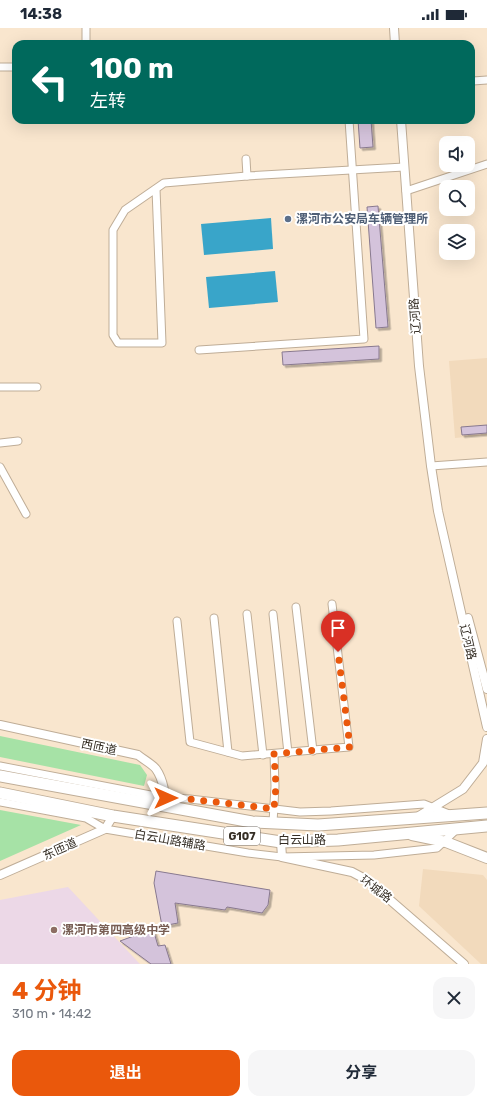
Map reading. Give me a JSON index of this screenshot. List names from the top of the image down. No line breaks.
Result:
{"streets":{"highway":["G107","白云山路"],"street":["辽河路","西匝道","白云山路辅路","东匝道","环城路"]},"crossings":[["西匝道","白云山路"],["白云山路辅路","白云山路"],["白云山路辅路","东匝道"],["白云山路辅路","环城路"]],"places":["漯河市公安局车辆管理所","漯河市第四高级中学"],"page":{"status":"14:38","turn":["100 m","左转"],"heading":["4 分钟","310 m · 14:42"],"buttons":["退出","分享"]}}
